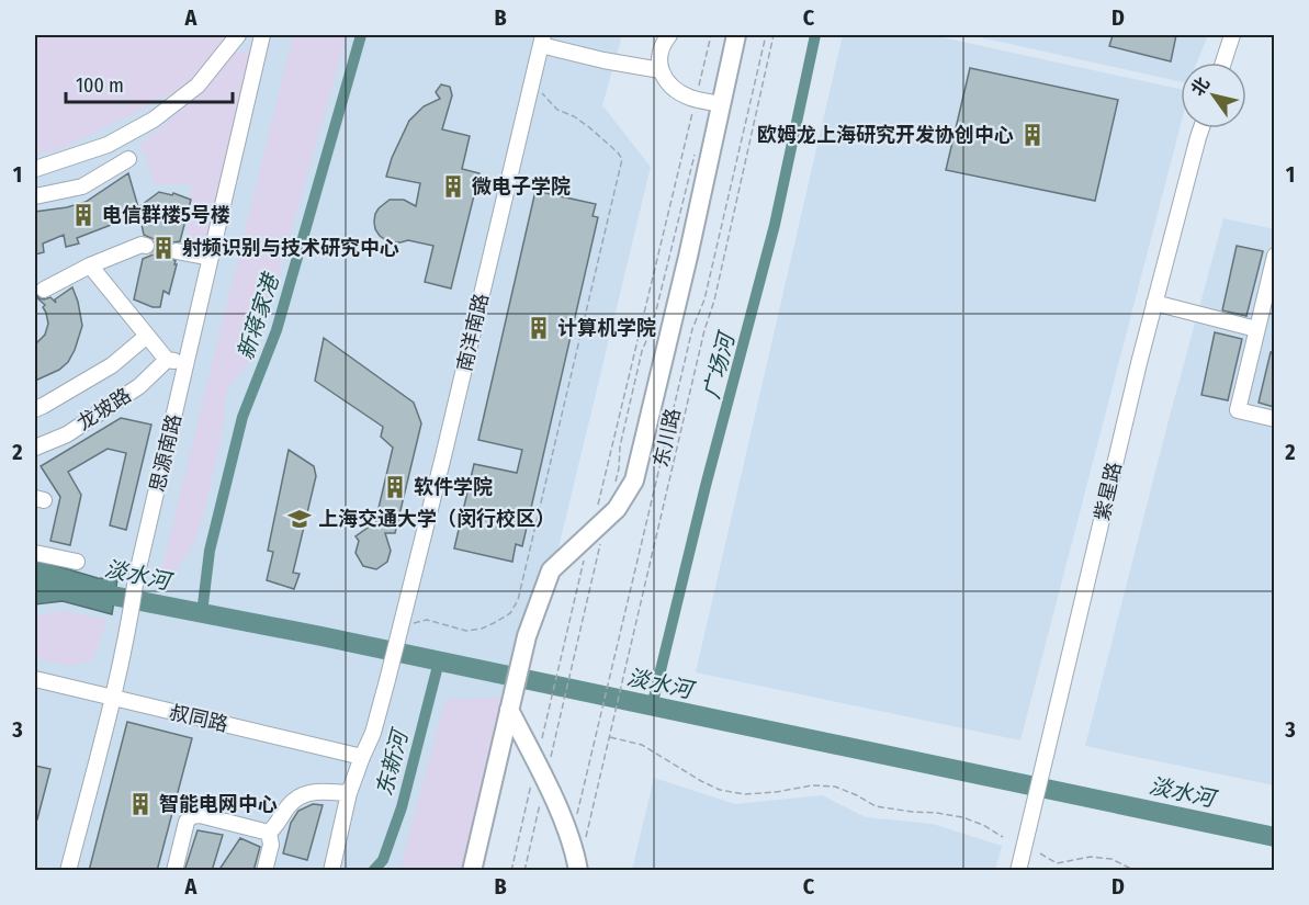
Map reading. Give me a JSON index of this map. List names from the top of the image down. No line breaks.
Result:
{"streets":{"main road":["东川路"],"street":["南洋南路","龙坡路","思源南路","紫星路","叔同路"]},"crossings":[["南洋南路","叔同路"],["思源南路","叔同路"]],"water":["新蒋家港","广场河","淡水河","东新河"],"places":{"building":["欧姆龙上海研究开发协创中心","微电子学院","电信群楼5号楼","射频识别与技术研究中心","计算机学院","软件学院","智能电网中心"],"school or university":["上海交通大学（闵行校区）"]},"scale_bar":"100 m","north":"top left","grid":{"columns":["A","B","C","D"],"rows":["1","2","3"]}}
